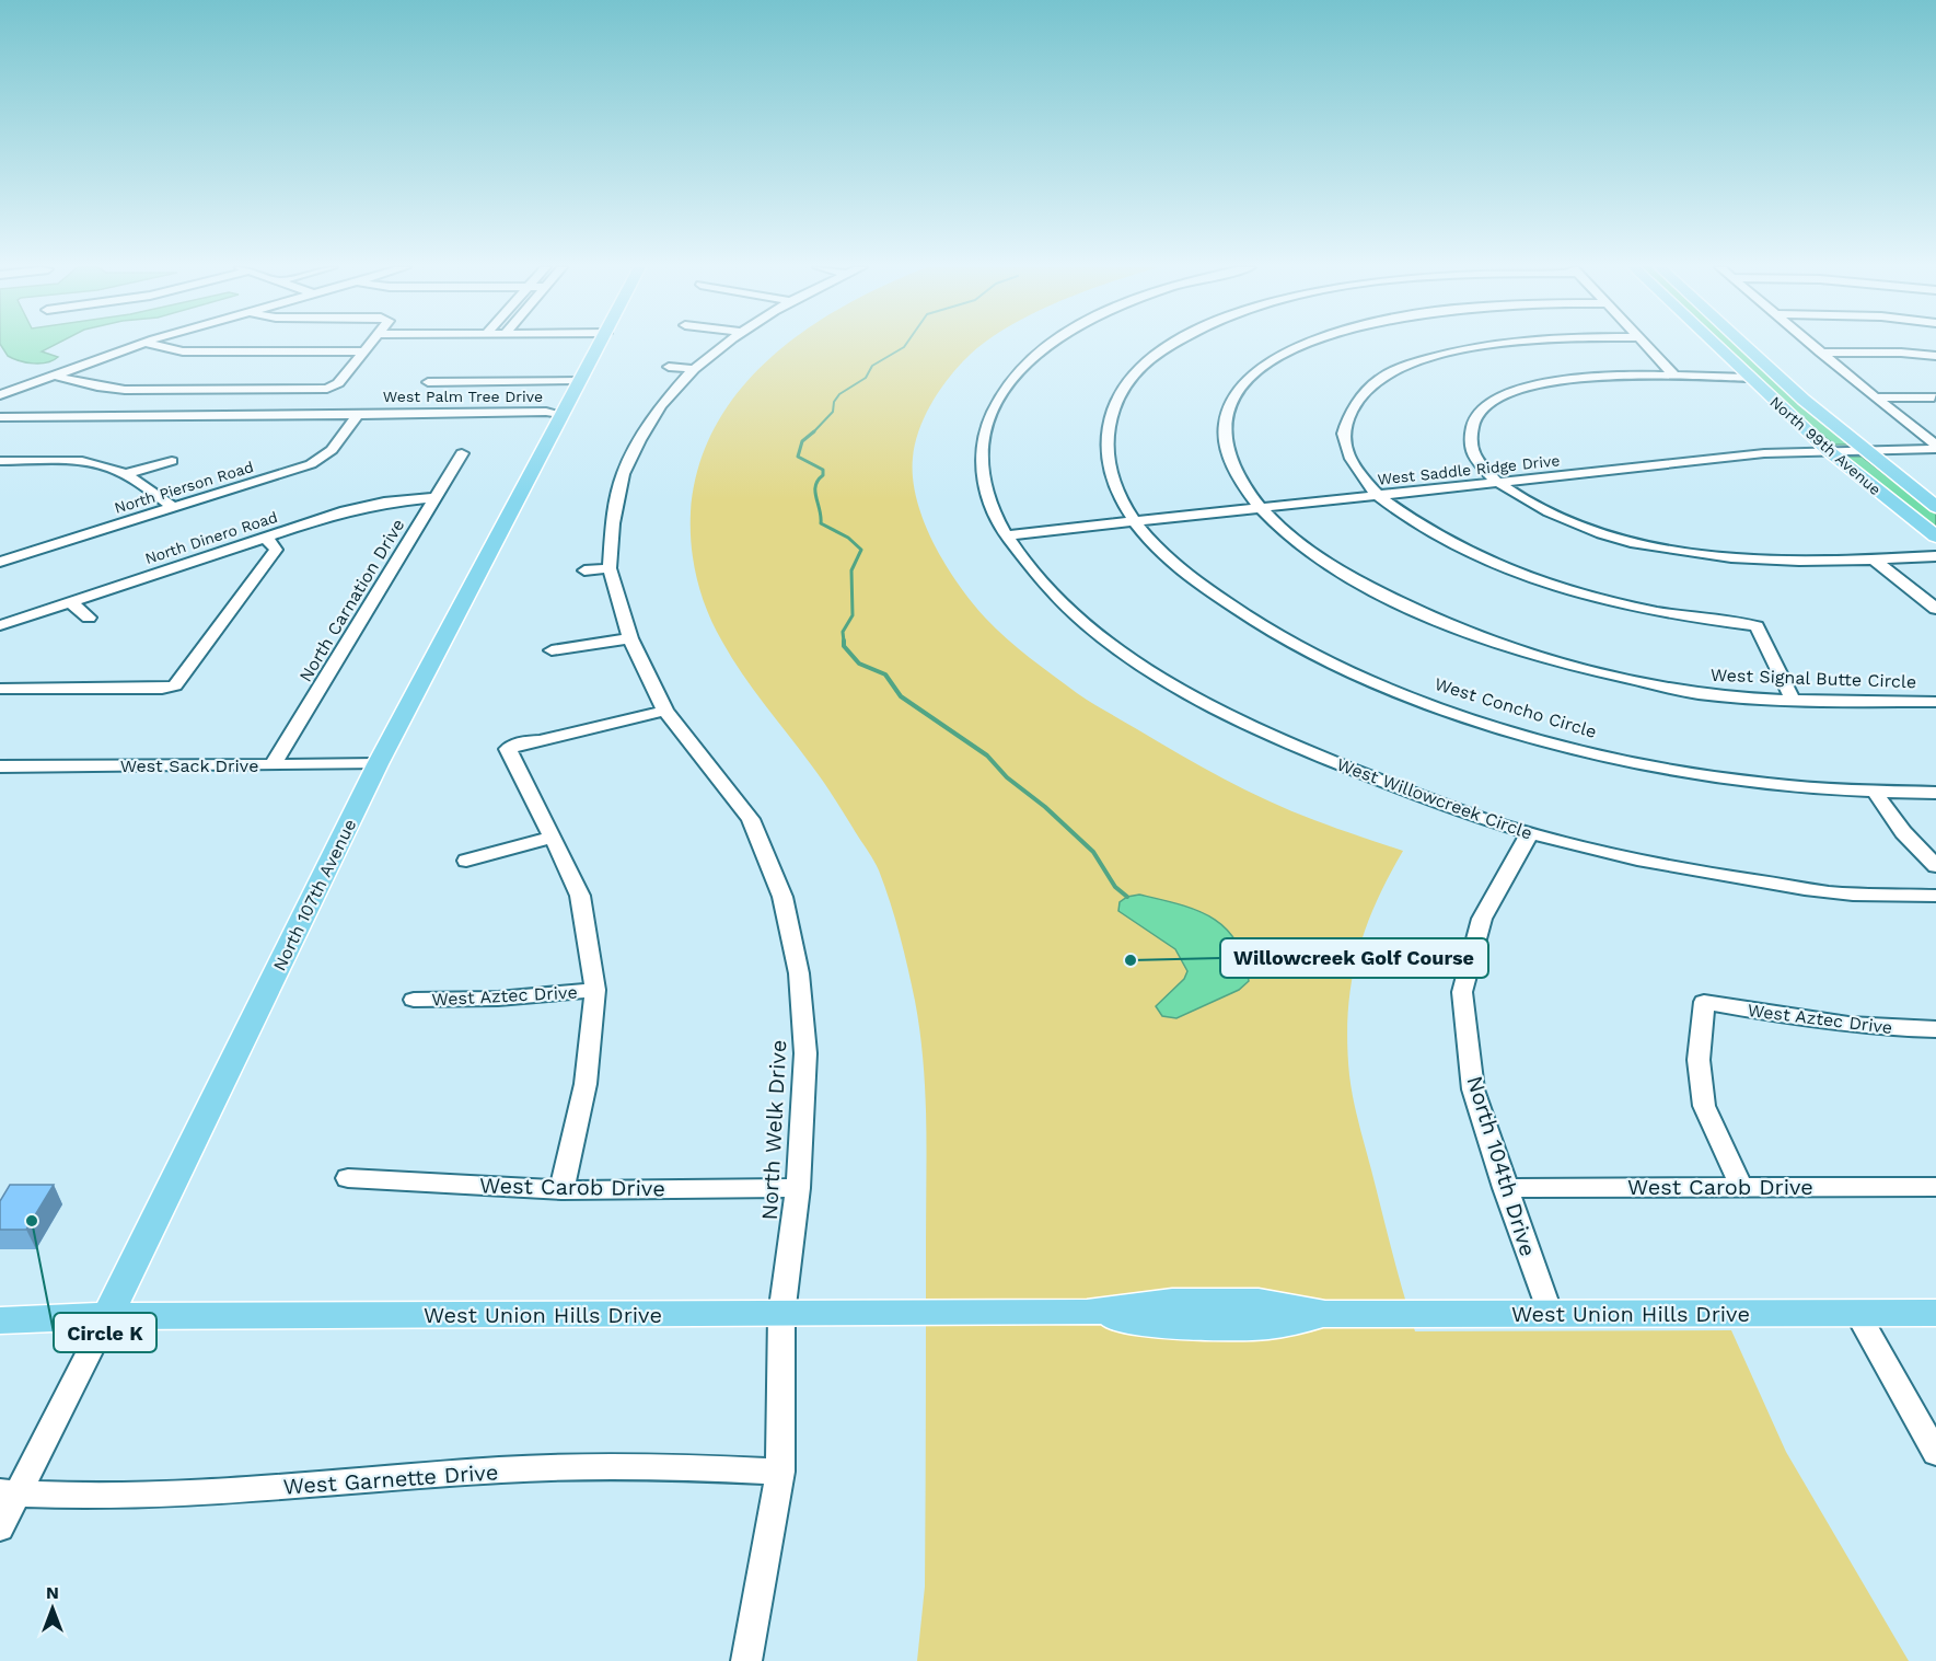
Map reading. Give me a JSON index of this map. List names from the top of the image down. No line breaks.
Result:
{"streets":{"main road":["North 99th Avenue","North 107th Avenue","West Union Hills Drive"],"street":["West Palm Tree Drive","West Saddle Ridge Drive","North Pierson Road","North Dinero Road","North Carnation Drive","West Signal Butte Circle","West Concho Circle","West Sack Drive","West Willowcreek Circle","West Aztec Drive","North Welk Drive","North 104th Drive","West Carob Drive","West Garnette Drive"]},"crossings":[["West Palm Tree Drive","North Pierson Road"],["West Palm Tree Drive","North 107th Avenue"],["North 99th Avenue","West Saddle Ridge Drive"],["West Saddle Ridge Drive","West Signal Butte Circle"],["West Saddle Ridge Drive","West Concho Circle"],["West Saddle Ridge Drive","West Willowcreek Circle"],["North Dinero Road","North Carnation Drive"],["North Carnation Drive","West Sack Drive"],["West Sack Drive","North 107th Avenue"],["West Willowcreek Circle","North 104th Drive"],["North 107th Avenue","West Union Hills Drive"],["North 107th Avenue","West Garnette Drive"],["West Aztec Drive","West Carob Drive"],["North Welk Drive","West Carob Drive"],["North Welk Drive","West Union Hills Drive"],["North Welk Drive","West Garnette Drive"],["North 104th Drive","West Carob Drive"],["North 104th Drive","West Union Hills Drive"]],"places":["Willowcreek Golf Course","Circle K"],"north":"top"}
